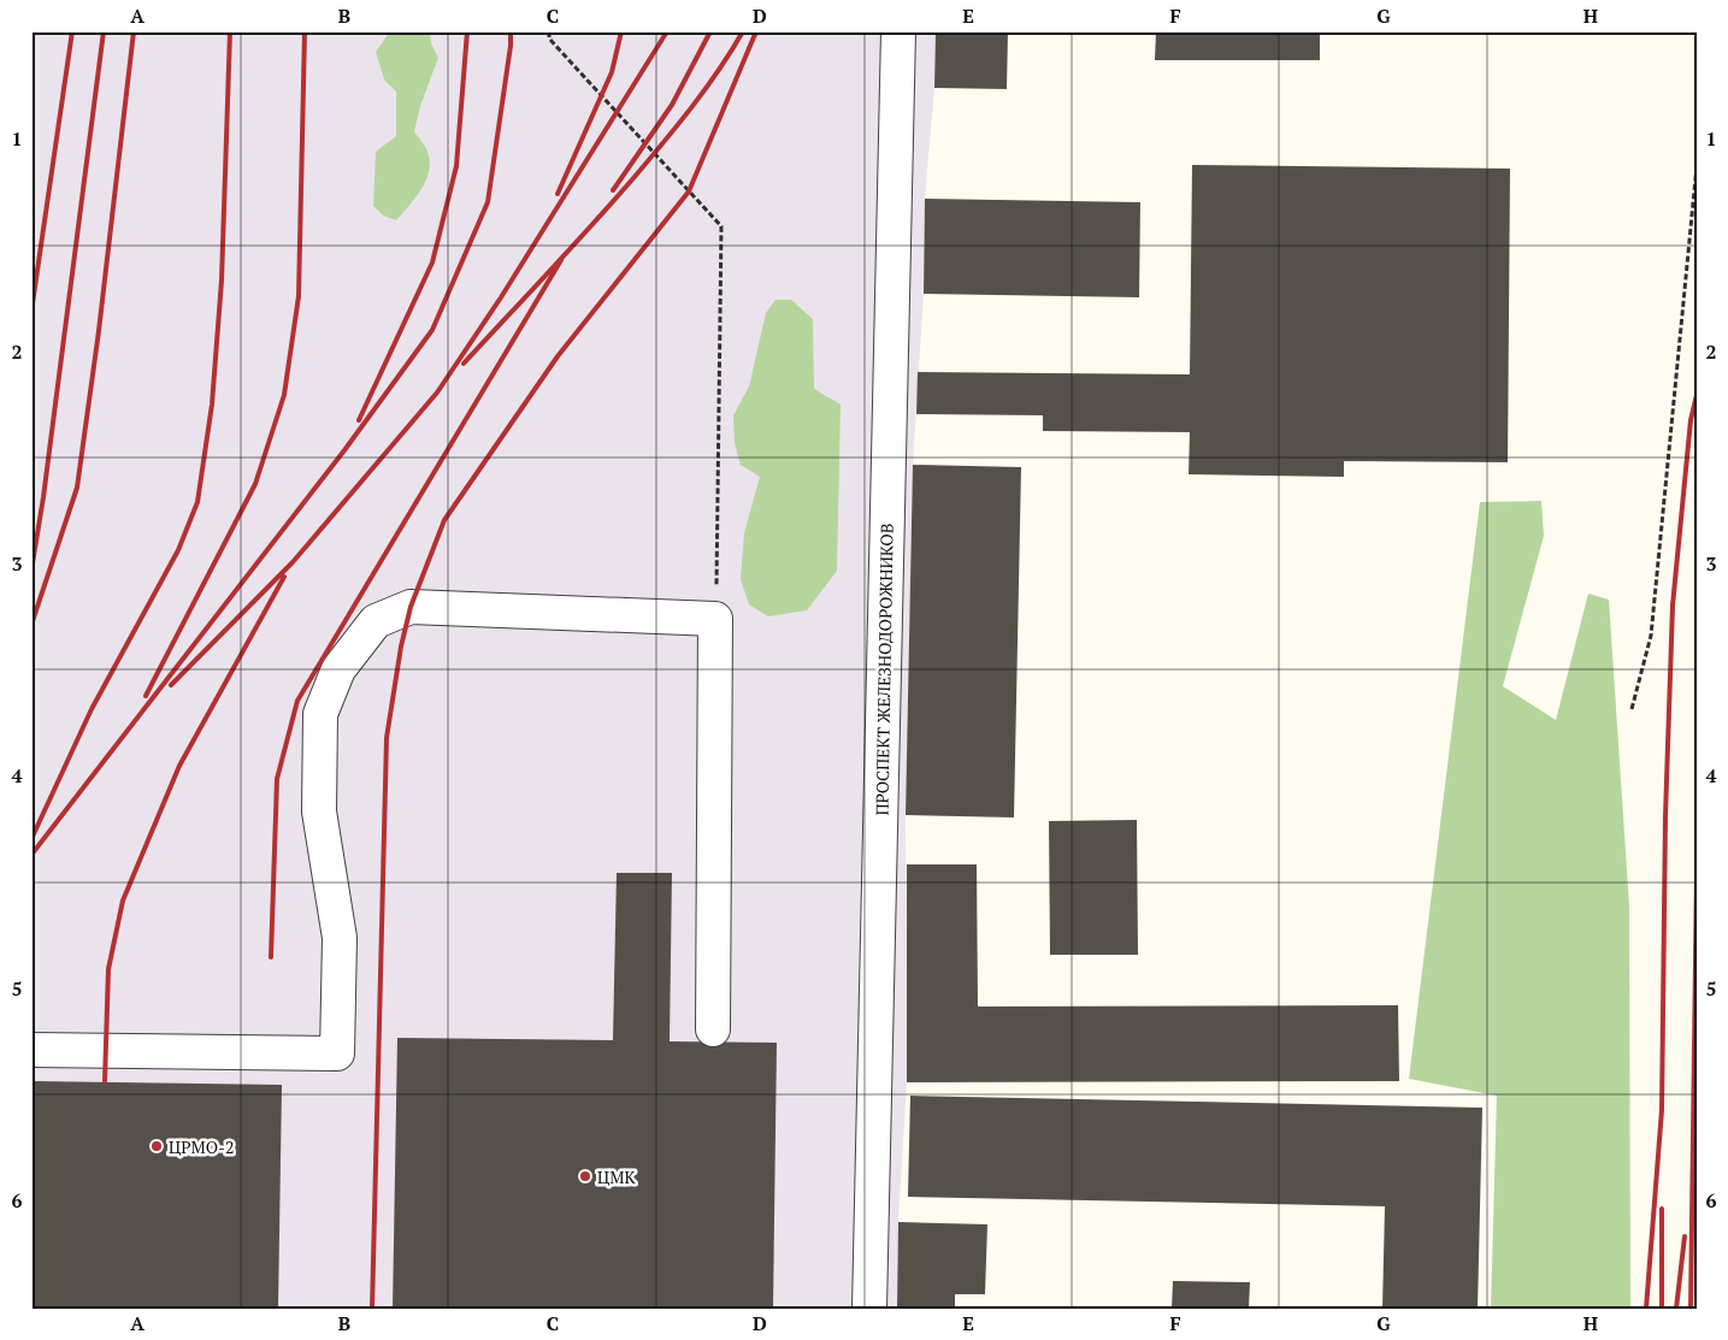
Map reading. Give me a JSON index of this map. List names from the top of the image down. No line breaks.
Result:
{"streets":{"street":["ПРОСПЕКТ ЖЕЛЕЗНОДОРОЖНИКОВ"]},"places":["ЦРМО-2","ЦМК"],"grid":{"columns":["A","B","C","D","E","F","G","H"],"rows":["1","2","3","4","5","6"]}}
